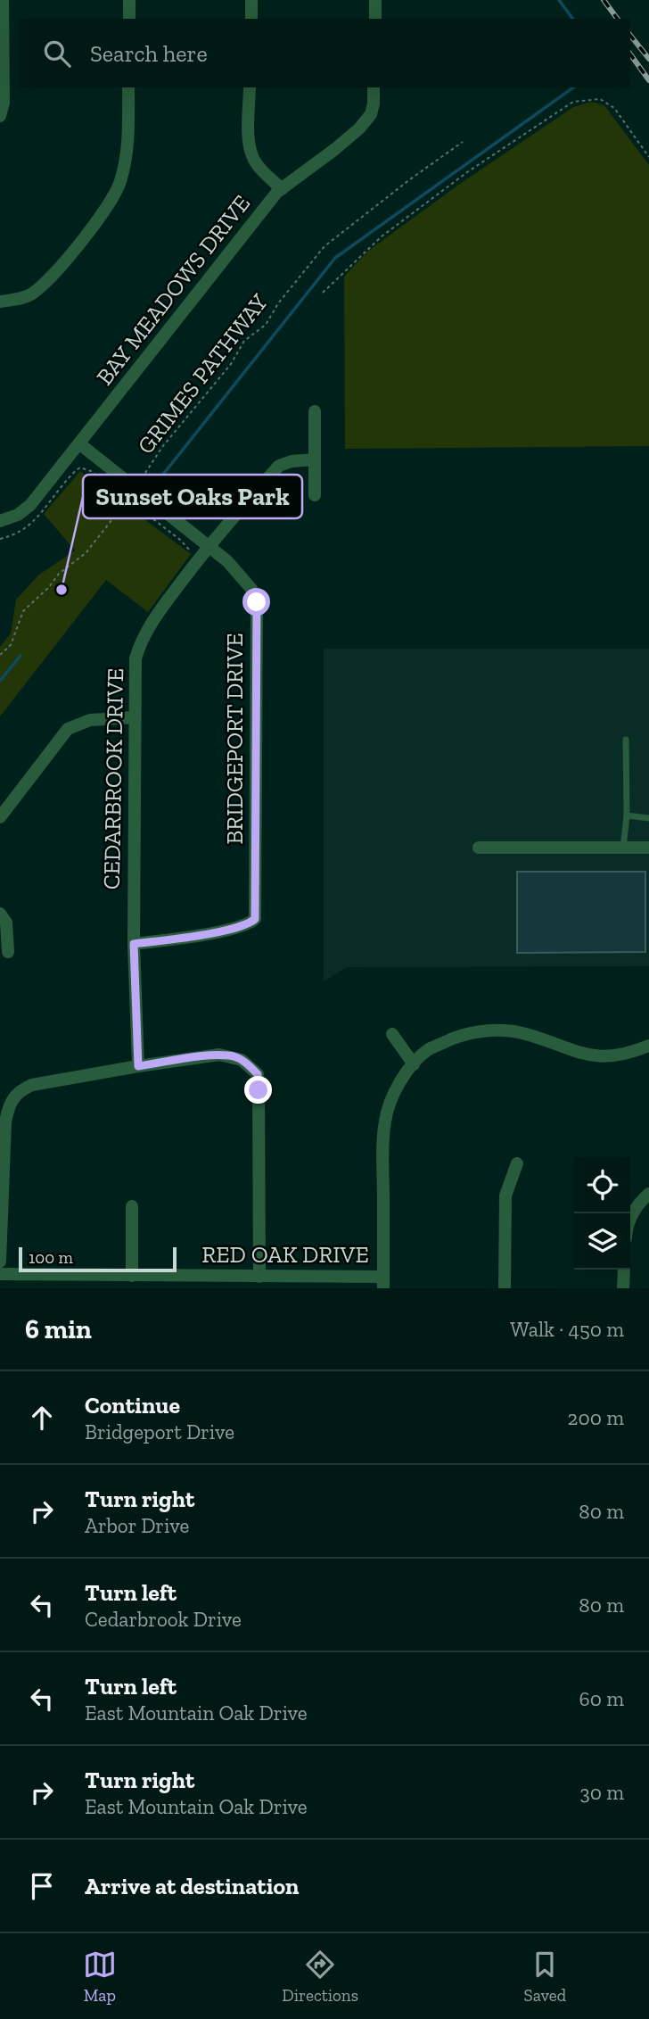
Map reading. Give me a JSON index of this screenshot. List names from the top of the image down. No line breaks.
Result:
{"streets":{"street":["BAY MEADOWS DRIVE","BRIDGEPORT DRIVE","CEDARBROOK DRIVE","RED OAK DRIVE"],"path":["GRIMES PATHWAY"]},"crossings":[["BAY MEADOWS DRIVE","BRIDGEPORT DRIVE"],["GRIMES PATHWAY","BRIDGEPORT DRIVE"],["BRIDGEPORT DRIVE","CEDARBROOK DRIVE"]],"places":["Sunset Oaks Park"],"scale_bar":"100 m","page":{"search":"Search here","scale":"100 m","heading":["6 min","Walk · 450 m"],"list":[["Continue","Bridgeport Drive","200 m"],["Turn right","Arbor Drive","80 m"],["Turn left","Cedarbrook Drive","80 m"],["Turn left","East Mountain Oak Drive","60 m"],["Turn right","East Mountain Oak Drive","30 m"],"Arrive at destination"],"nav":["Map","Directions","Saved"]}}
